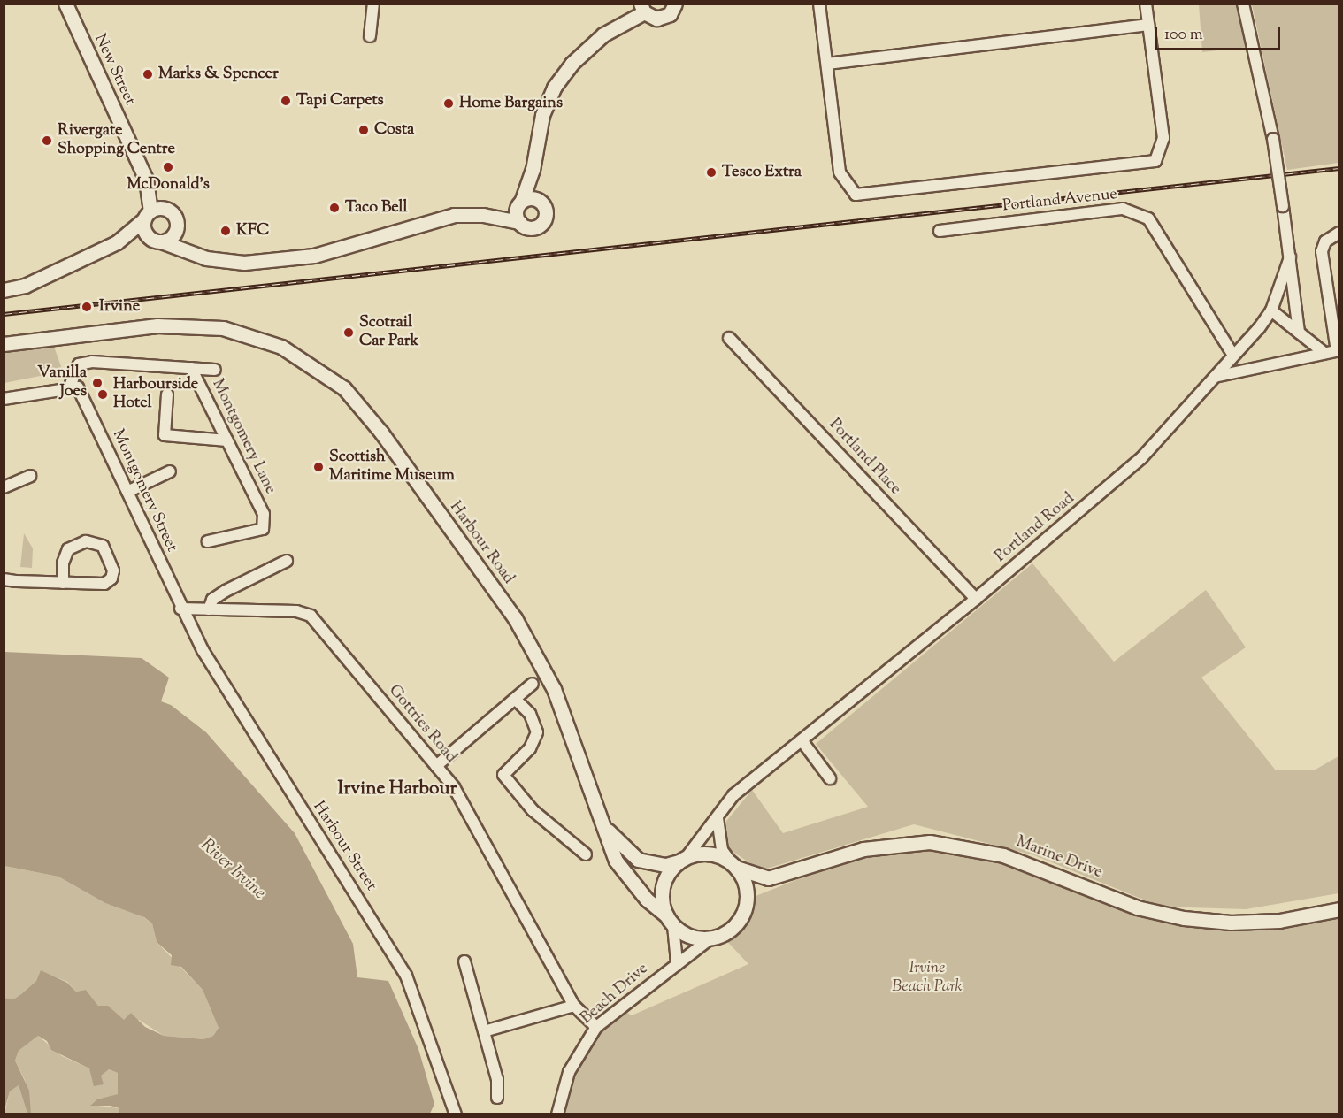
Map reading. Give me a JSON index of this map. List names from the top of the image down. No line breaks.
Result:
{"streets":{"street":["New Street","Portland Avenue","Montgomery Lane","Portland Place","Montgomery Street","Portland Road","Harbour Road","Gottries Road","Harbour Street","Marine Drive","Beach Drive"]},"crossings":[["Portland Avenue","Portland Road"],["Montgomery Lane","Montgomery Street"],["Portland Place","Portland Road"],["Montgomery Street","Gottries Road"],["Montgomery Street","Harbour Street"],["Portland Road","Harbour Road"],["Portland Road","Beach Drive"],["Harbour Road","Beach Drive"],["Gottries Road","Harbour Street"],["Gottries Road","Beach Drive"]],"districts":["Irvine Harbour"],"water":["River Irvine"],"parks":["Irvine Beach Park"],"places":["Marks & Spencer","Tapi Carpets","Home Bargains","Costa","Rivergate Shopping Centre","McDonald's","Tesco Extra","Taco Bell","KFC","Irvine","Scotrail Car Park","Vanilla Joes","Harbourside Hotel","Scottish Maritime Museum"],"scale_bar":"100 m"}
